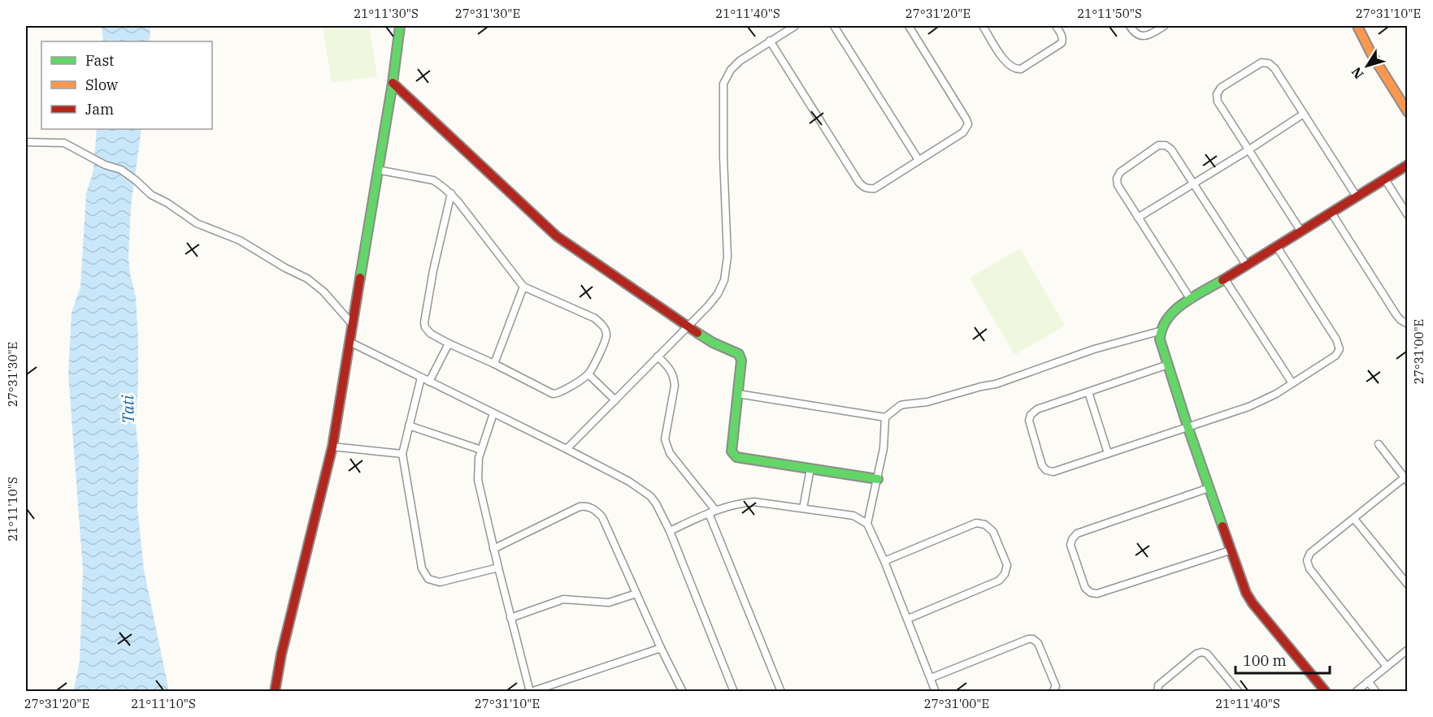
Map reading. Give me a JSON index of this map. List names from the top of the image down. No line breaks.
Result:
{"water":["Tati"],"legend":["Fast","Slow","Jam"],"scale_bar":"100 m","north":"bottom left","coordinates":["21°11'30\"S","27°31'30\"E","21°11'40\"S","27°31'20\"E","21°11'50\"S","27°31'10\"E","27°31'00\"E","21°11'10\"S"]}
